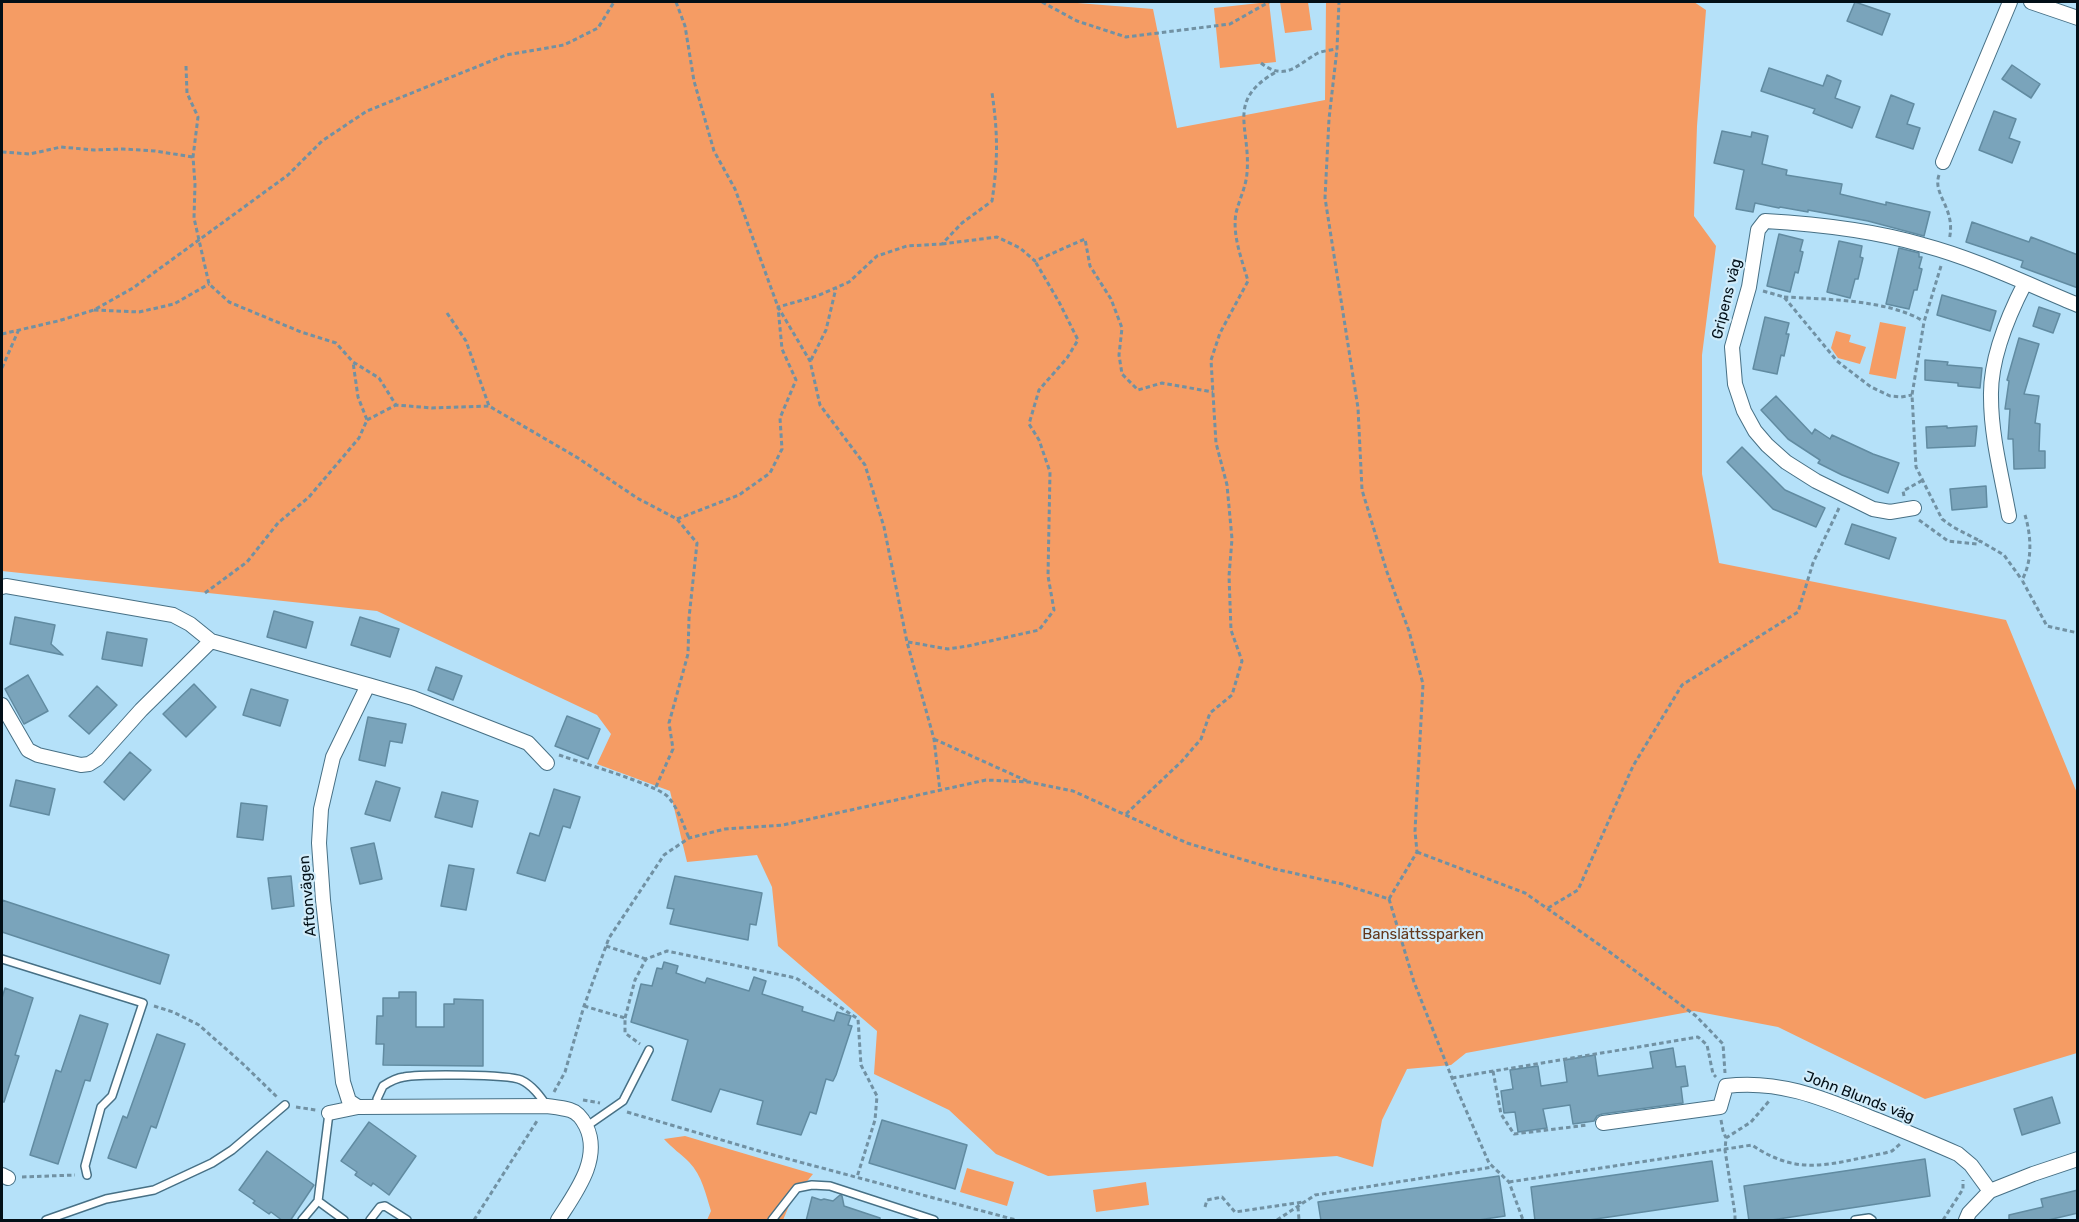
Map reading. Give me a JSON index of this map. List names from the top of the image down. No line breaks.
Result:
{"streets":{"street":["Gripens väg","Aftonvägen","John Blunds väg"]},"parks":["Banslättssparken"]}
